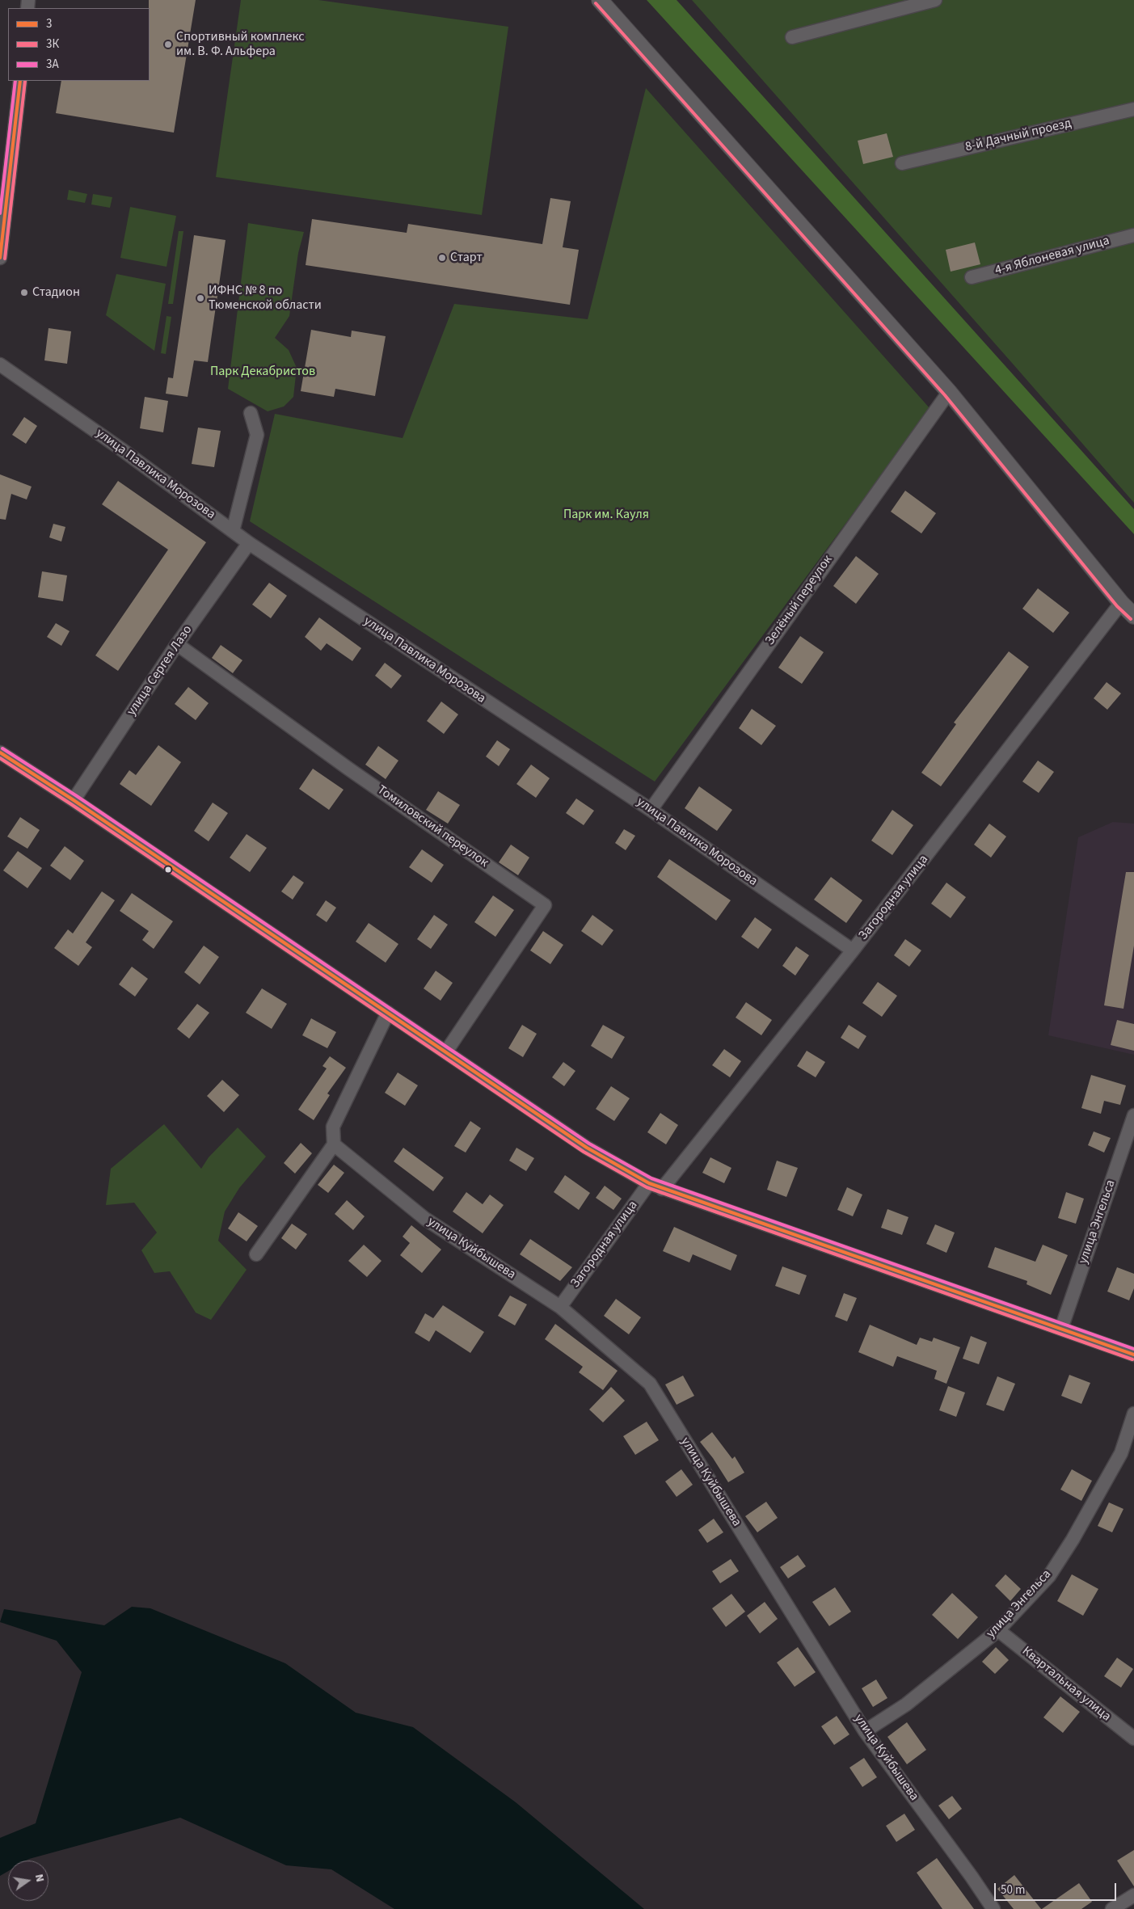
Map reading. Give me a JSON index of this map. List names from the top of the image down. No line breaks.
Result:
{"streets":{"street":["8-й Дачный проезд","4-я Яблоневая улица","улица Павлика Морозова","Зелёный переулок","улица Сергея Лазо","Томиловский переулок","Загородная улица","улица Энгельса","улица Куйбышева","Квартальная улица"]},"crossings":[["улица Павлика Морозова","Зелёный переулок"],["улица Павлика Морозова","улица Сергея Лазо"],["улица Павлика Морозова","Загородная улица"],["улица Сергея Лазо","Томиловский переулок"],["Загородная улица","улица Куйбышева"],["улица Энгельса","улица Куйбышева"],["улица Энгельса","Квартальная улица"]],"parks":["Парк Декабристов","Парк им. Кауля"],"places":["Спортивный комплекс им. В. Ф. Альфера","Старт","Стадион","ИФНС № 8 по Тюменской области"],"lines":["transit line 3К","transit line 3","transit line 3А"],"legend":["3","3К","3А"],"scale_bar":"50 m","north":"right"}
